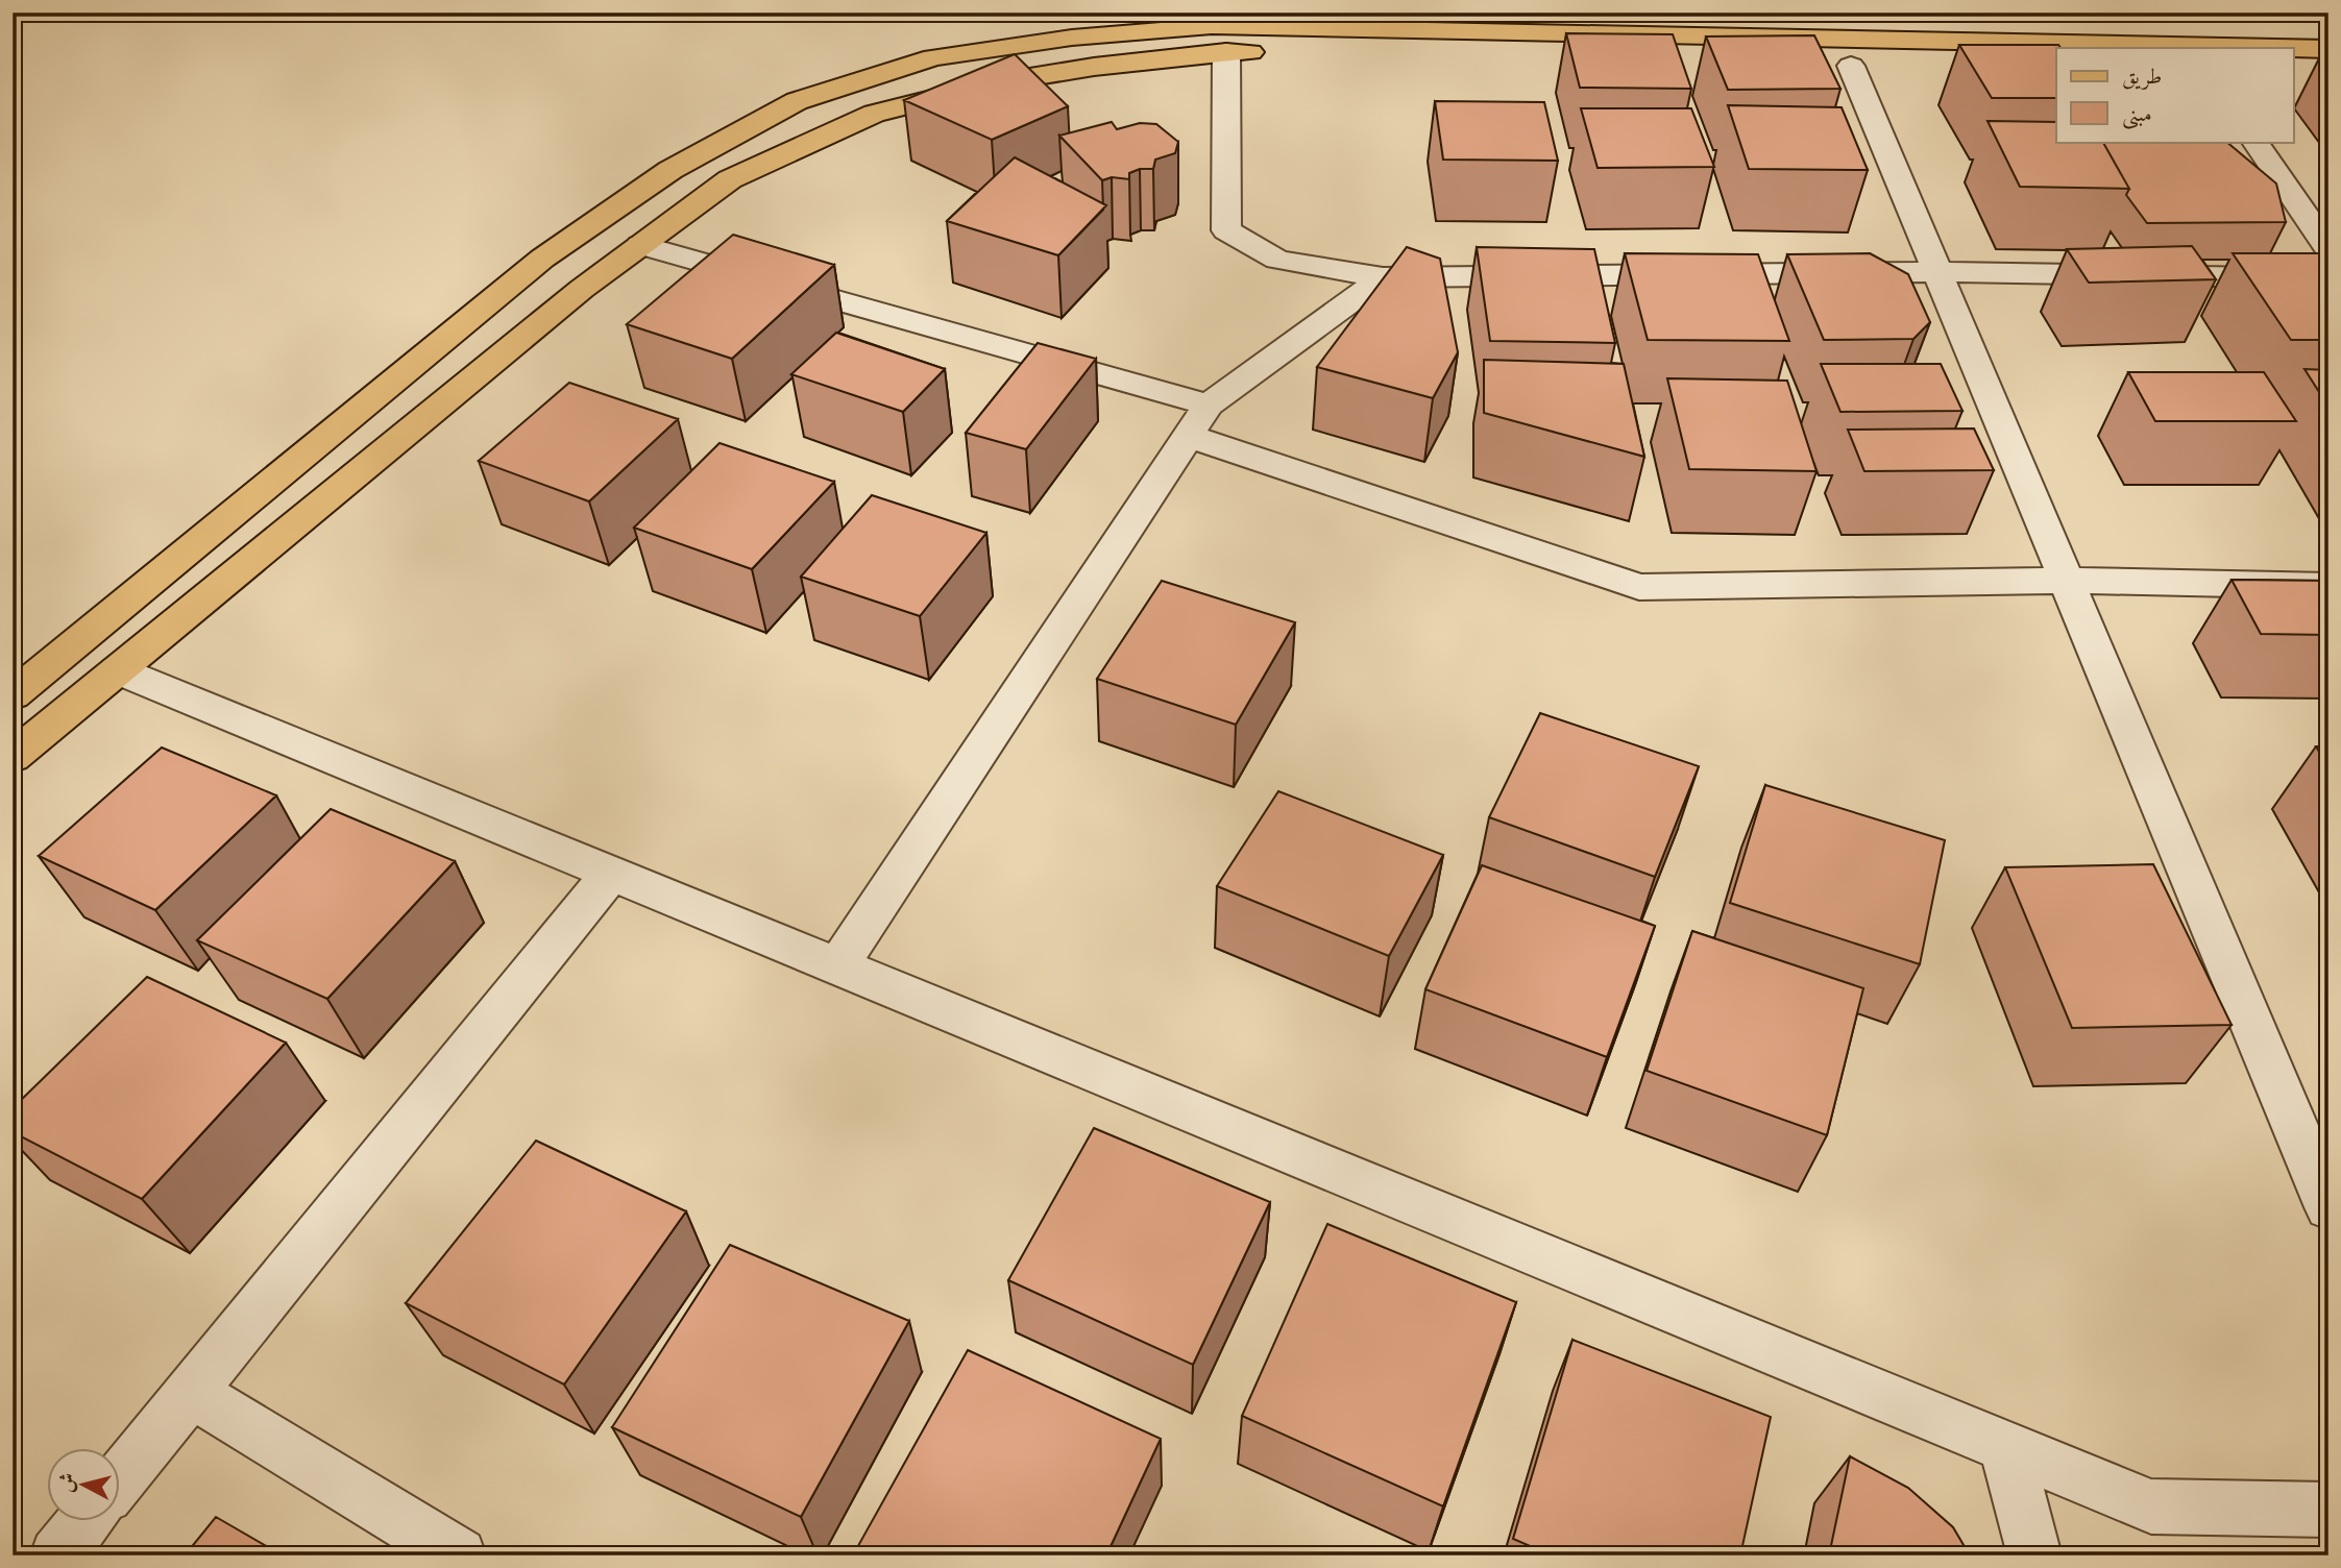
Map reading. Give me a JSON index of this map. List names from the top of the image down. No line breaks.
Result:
{"legend":["طريق","مبنى"],"north":"left"}
